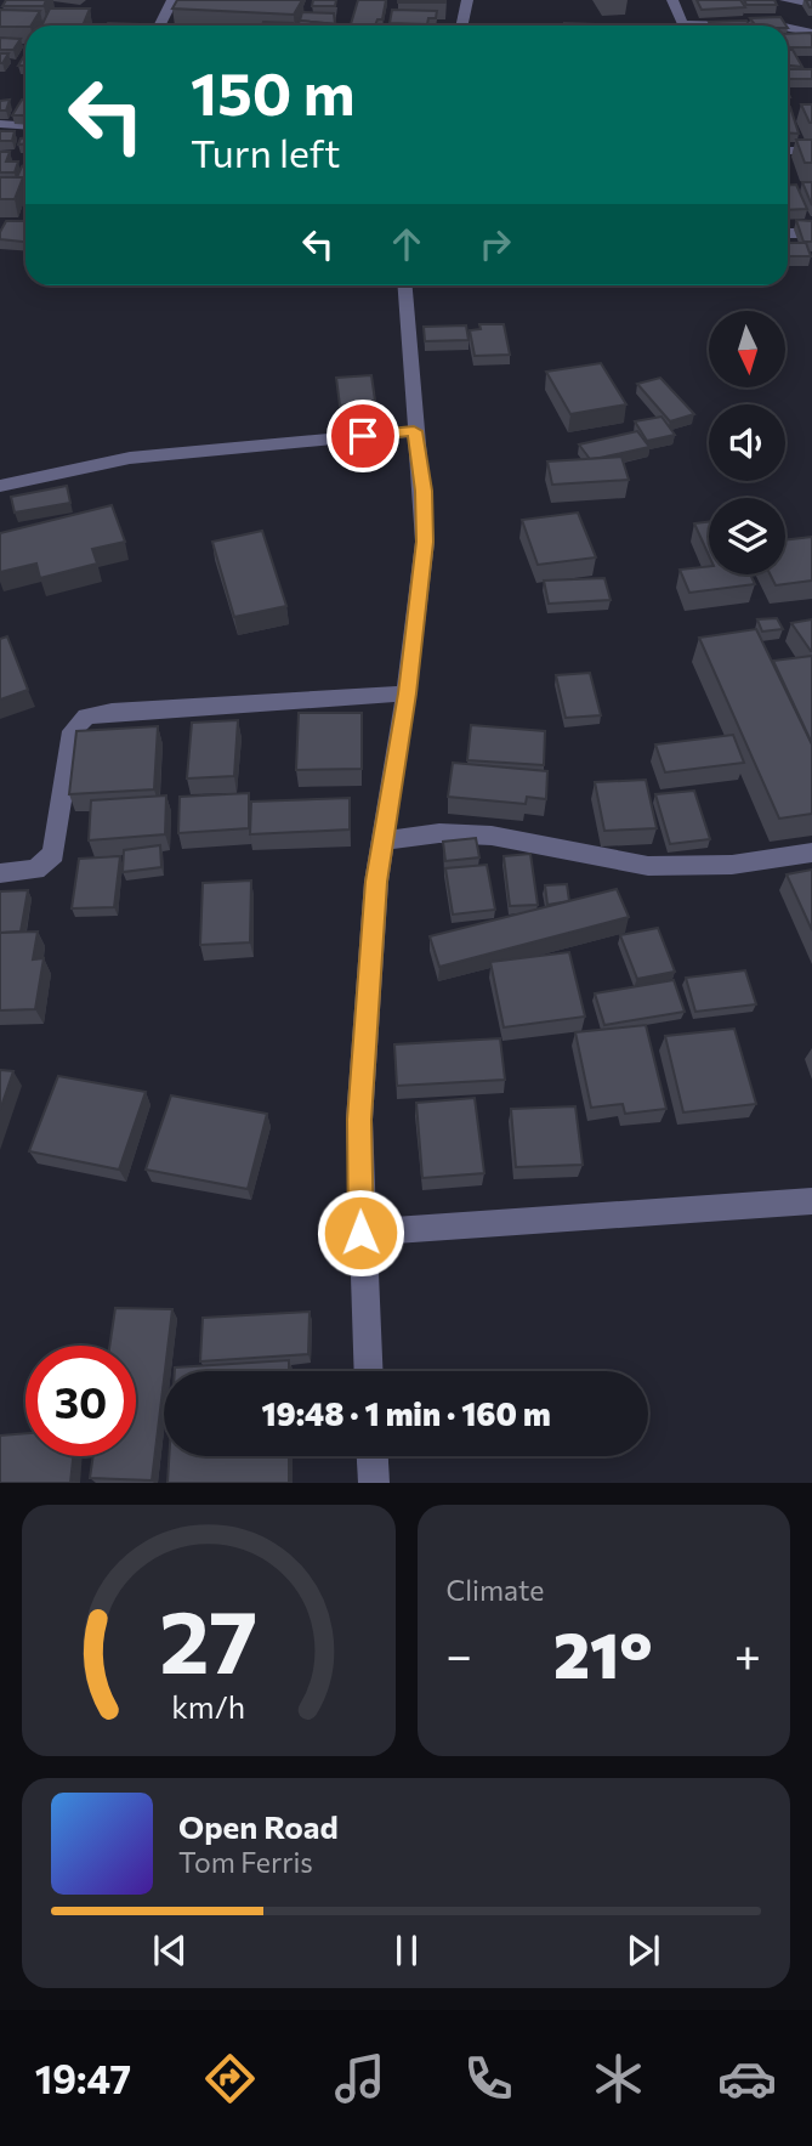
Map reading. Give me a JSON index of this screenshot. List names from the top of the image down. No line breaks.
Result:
{"north":"bottom","page":{"turn":["150 m","Turn left"],"limit":"30","trip":"19:48 · 1 min · 160 m","tile":"Climate","heat":["−","21°","+"],"song":["Open Road","Tom Ferris"],"tabs":"19:47","gauge":["27","km/h"]}}
